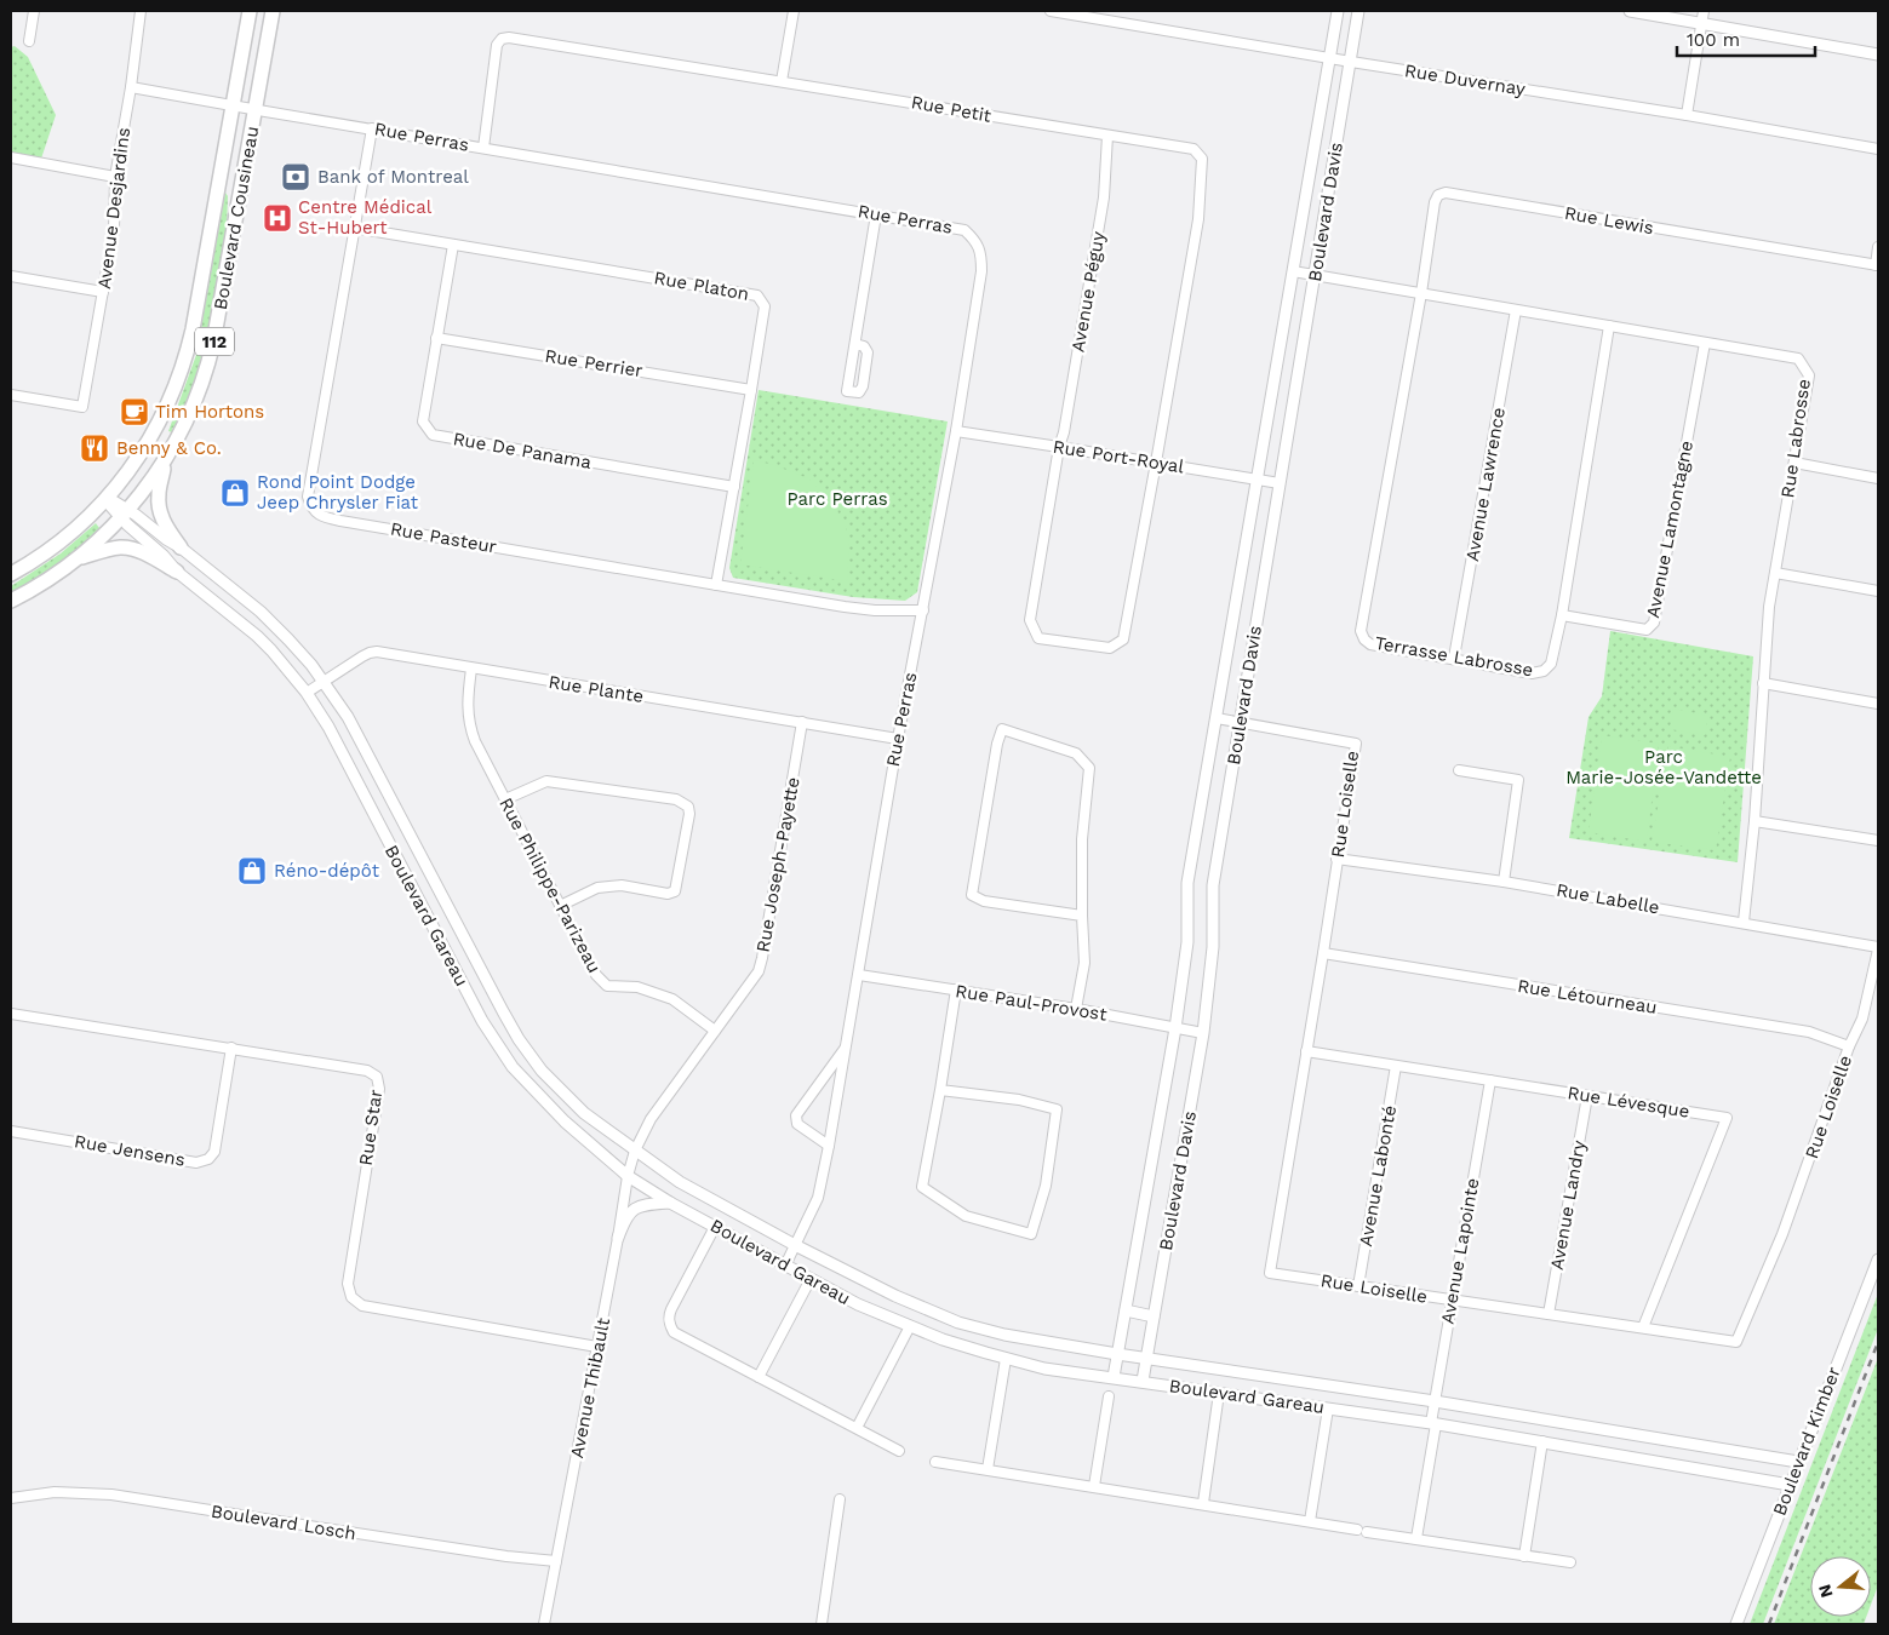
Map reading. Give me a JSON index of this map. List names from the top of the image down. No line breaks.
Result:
{"streets":{"main road":["Boulevard Cousineau","112"],"street":["Rue Duvernay","Rue Petit","Rue Perras","Avenue Desjardins","Boulevard Davis","Rue Lewis","Rue Platon","Avenue Péguy","Rue Perrier","Rue Labrosse","Rue De Panama","Rue Port-Royal","Avenue Lawrence","Avenue Lamontagne","Rue Pasteur","Terrasse Labrosse","Rue Plante","Rue Loiselle","Rue Joseph-Payette","Rue Philippe-Parizeau","Rue Labelle","Boulevard Gareau","Rue Létourneau","Rue Paul-Provost","Rue Lévesque","Rue Star","Rue Jensens","Avenue Labonté","Avenue Landry","Avenue Lapointe","Avenue Thibault","Boulevard Kimber","Boulevard Losch"]},"crossings":[["Rue Duvernay","Boulevard Davis"],["Rue Petit","Rue Perras"],["Rue Petit","Avenue Péguy"],["Rue Petit","Rue Port-Royal"],["Rue Perras","Avenue Desjardins"],["Rue Perras","Boulevard Cousineau"],["Rue Perras","Rue Port-Royal"],["Rue Perras","Rue Pasteur"],["Rue Perras","Rue Plante"],["Rue Perras","Boulevard Gareau"],["Rue Perras","Rue Paul-Provost"],["Boulevard Davis","Rue Labrosse"],["Boulevard Davis","Rue Port-Royal"],["Boulevard Davis","Rue Loiselle"],["Boulevard Davis","Boulevard Gareau"],["Boulevard Davis","Rue Paul-Provost"],["Boulevard Cousineau","Boulevard Gareau"],["Rue Lewis","Rue Labrosse"],["Rue Lewis","Terrasse Labrosse"],["Rue Platon","Rue Perrier"],["Rue Platon","Rue De Panama"],["Rue Platon","Rue Pasteur"],["Avenue Péguy","Rue Port-Royal"],["Rue Perrier","Rue De Panama"],["Rue Labrosse","Avenue Lawrence"],["Rue Labrosse","Avenue Lamontagne"],["Rue Labrosse","Terrasse Labrosse"],["Rue Labrosse","Rue Labelle"],["Avenue Lawrence","Terrasse Labrosse"],["Avenue Lamontagne","Terrasse Labrosse"],["Rue Plante","Rue Joseph-Payette"],["Rue Plante","Rue Philippe-Parizeau"],["Rue Plante","Boulevard Gareau"],["Rue Loiselle","Rue Labelle"],["Rue Loiselle","Rue Létourneau"],["Rue Loiselle","Rue Lévesque"],["Rue Loiselle","Avenue Labonté"],["Rue Loiselle","Avenue Landry"],["Rue Loiselle","Avenue Lapointe"],["Rue Joseph-Payette","Rue Philippe-Parizeau"],["Rue Joseph-Payette","Boulevard Gareau"],["Rue Joseph-Payette","Avenue Thibault"],["Boulevard Gareau","Avenue Lapointe"],["Boulevard Gareau","Avenue Thibault"],["Boulevard Gareau","Boulevard Kimber"],["Rue Lévesque","Avenue Labonté"],["Rue Lévesque","Avenue Landry"],["Rue Lévesque","Avenue Lapointe"],["Rue Star","Rue Jensens"],["Rue Star","Avenue Thibault"],["Avenue Thibault","Boulevard Losch"]],"parks":["Parc Perras","Parc Marie-Josée-Vandette"],"places":{"bank":["Bank of Montreal"],"hospital":["Centre Médical St-Hubert"],"cafe":["Tim Hortons"],"restaurant":["Benny & Co."],"shop":["Rond Point Dodge Jeep Chrysler Fiat","Réno-dépôt"]},"scale_bar":"100 m","north":"left"}
